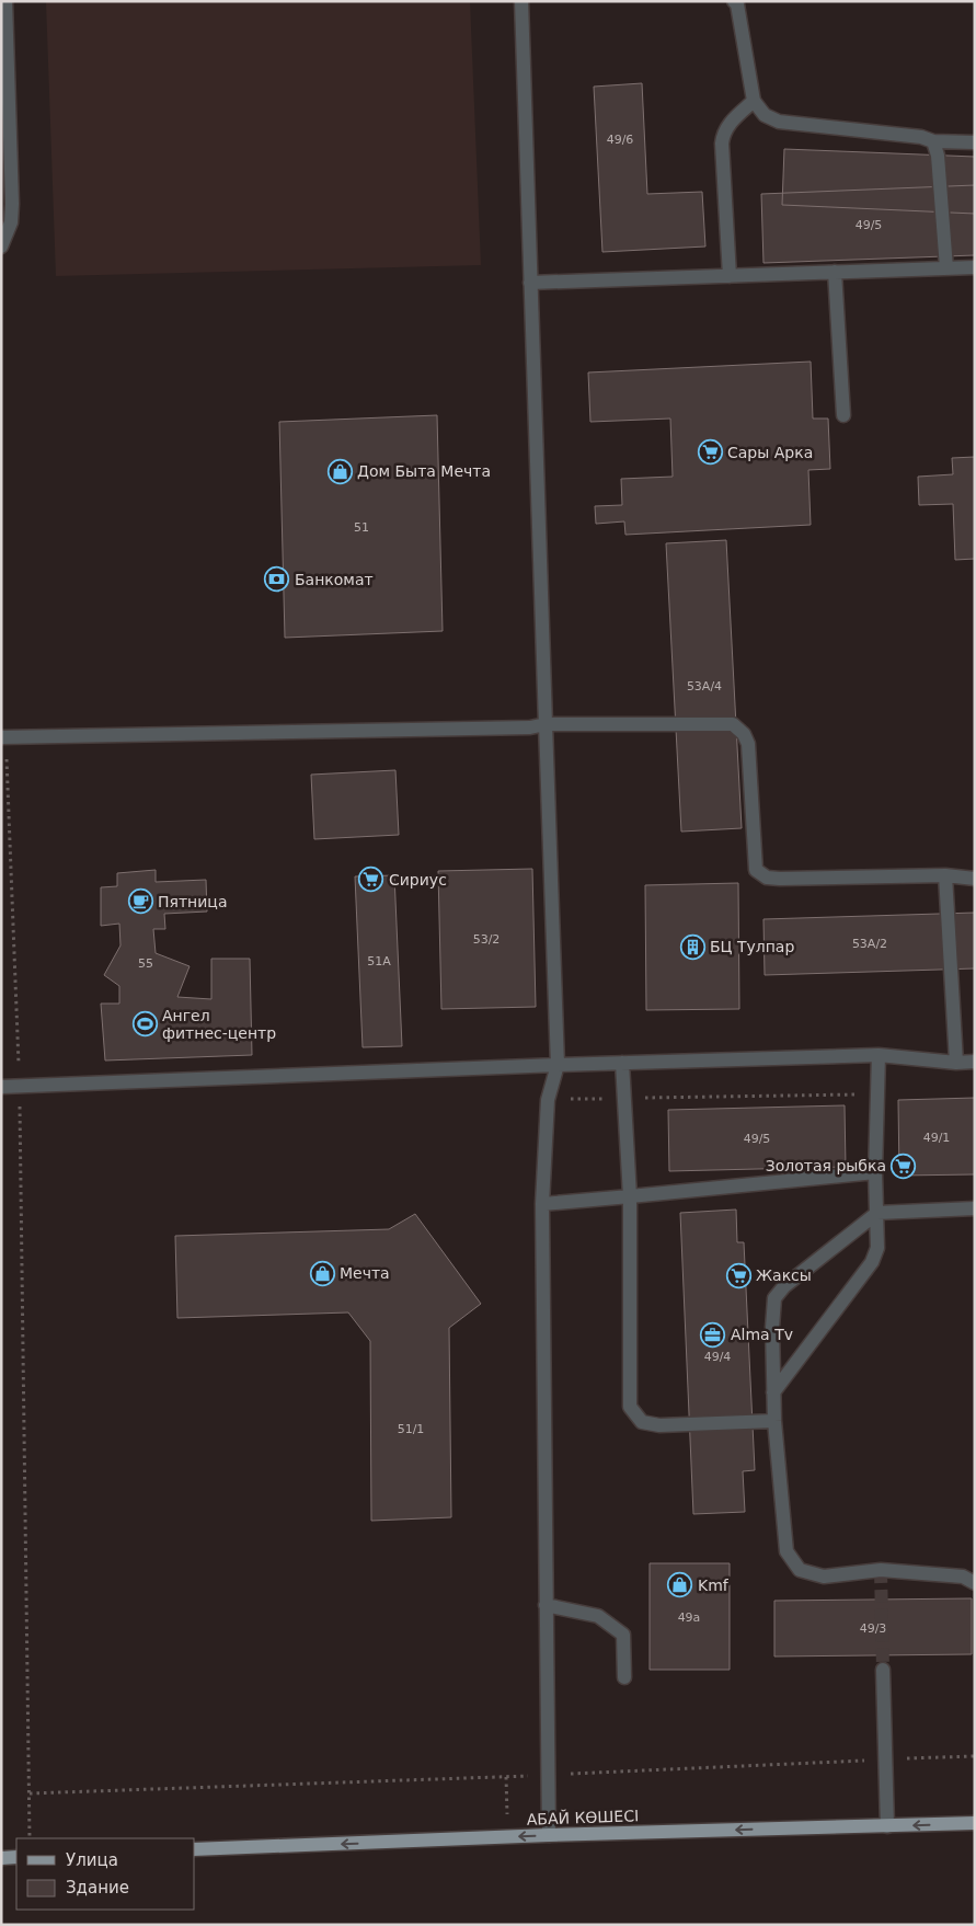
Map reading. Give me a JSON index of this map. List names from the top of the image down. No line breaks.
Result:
{"streets":{"main road":["АБАЙ КӨШЕСІ"]},"one_way":["АБАЙ КӨШЕСІ"],"places":{"supermarket":["Сары Арка","Сириус","Золотая рыбка","Жаксы"],"shop":["Дом Быта Мечта","Мечта","Kmf"],"bank":["Банкомат"],"cafe":["Пятница"],"building":["БЦ Тулпар"],"sports":["Ангел фитнес-центр"],"office":["Alma Tv"]},"house_numbers":["49/6","49/5","51","53А/4","53/2","53А/2","51А","55","49/1","49/5","49/4","51/1","49а","49/3"],"legend":["Улица","Здание"]}
